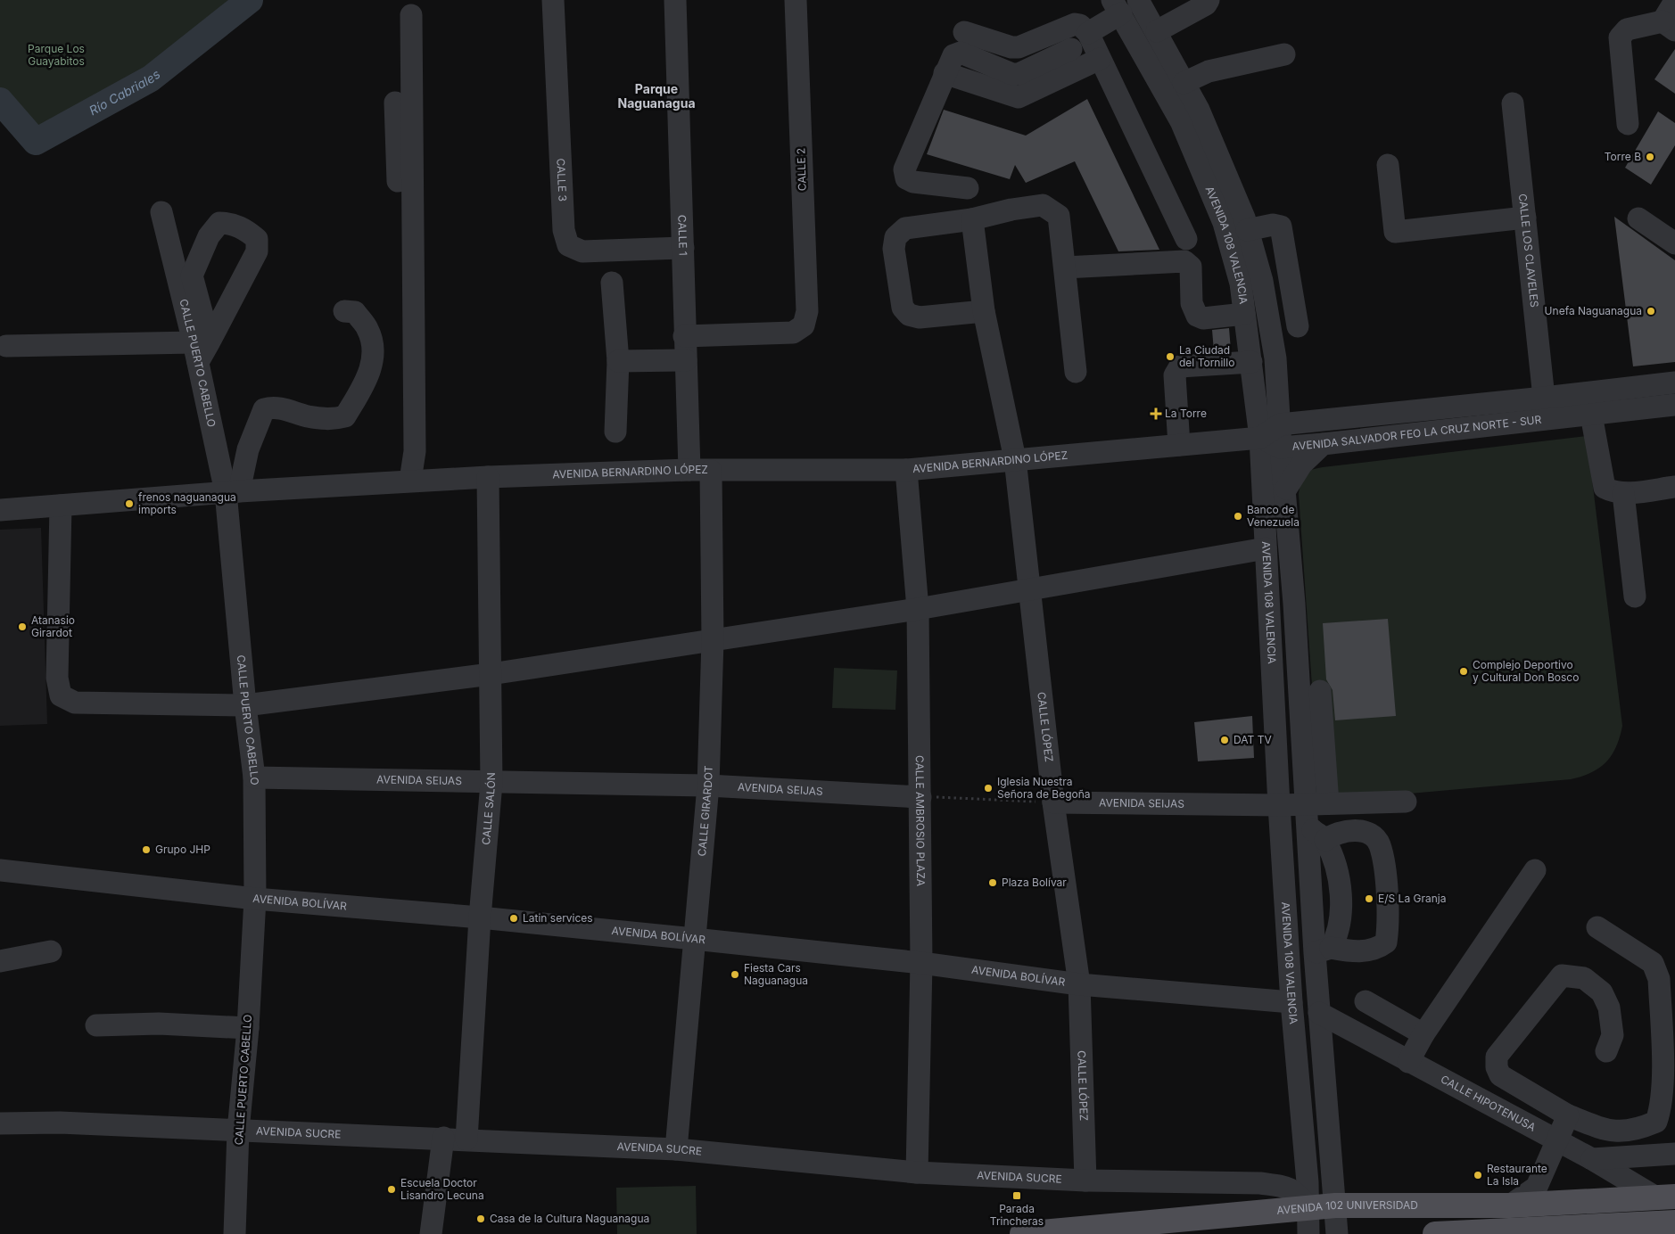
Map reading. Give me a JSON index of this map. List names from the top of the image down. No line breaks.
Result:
{"streets":{"main road":["AVENIDA 102 UNIVERSIDAD"],"street":["CALLE 2","CALLE 3","CALLE 1","AVENIDA 108 VALENCIA","CALLE LOS CLAVELES","CALLE PUERTO CABELLO","AVENIDA SALVADOR FEO LA CRUZ NORTE - SUR","AVENIDA BERNARDINO LÓPEZ","CALLE LÓPEZ","AVENIDA SEIJAS","CALLE SALÓN","CALLE GIRARDOT","CALLE AMBROSIO PLAZA","AVENIDA BOLÍVAR","CALLE HIPOTENUSA","AVENIDA SUCRE"]},"crossings":[["CALLE 2","CALLE 1"],["CALLE 3","CALLE 1"],["CALLE 1","AVENIDA BERNARDINO LÓPEZ"],["CALLE 1","CALLE GIRARDOT"],["AVENIDA 108 VALENCIA","AVENIDA SALVADOR FEO LA CRUZ NORTE - SUR"],["AVENIDA 108 VALENCIA","AVENIDA BERNARDINO LÓPEZ"],["AVENIDA 108 VALENCIA","AVENIDA SEIJAS"],["AVENIDA 108 VALENCIA","AVENIDA BOLÍVAR"],["AVENIDA 108 VALENCIA","CALLE HIPOTENUSA"],["AVENIDA 108 VALENCIA","AVENIDA SUCRE"],["AVENIDA 108 VALENCIA","AVENIDA 102 UNIVERSIDAD"],["CALLE LOS CLAVELES","AVENIDA SALVADOR FEO LA CRUZ NORTE - SUR"],["CALLE PUERTO CABELLO","AVENIDA BERNARDINO LÓPEZ"],["CALLE PUERTO CABELLO","AVENIDA SEIJAS"],["CALLE PUERTO CABELLO","AVENIDA BOLÍVAR"],["CALLE PUERTO CABELLO","AVENIDA SUCRE"],["AVENIDA SALVADOR FEO LA CRUZ NORTE - SUR","AVENIDA BERNARDINO LÓPEZ"],["AVENIDA BERNARDINO LÓPEZ","CALLE LÓPEZ"],["AVENIDA BERNARDINO LÓPEZ","CALLE SALÓN"],["AVENIDA BERNARDINO LÓPEZ","CALLE GIRARDOT"],["AVENIDA BERNARDINO LÓPEZ","CALLE AMBROSIO PLAZA"],["CALLE LÓPEZ","AVENIDA SEIJAS"],["CALLE LÓPEZ","AVENIDA BOLÍVAR"],["CALLE LÓPEZ","AVENIDA SUCRE"],["AVENIDA SEIJAS","CALLE SALÓN"],["AVENIDA SEIJAS","CALLE GIRARDOT"],["AVENIDA SEIJAS","CALLE AMBROSIO PLAZA"],["CALLE SALÓN","AVENIDA BOLÍVAR"],["CALLE SALÓN","AVENIDA SUCRE"],["CALLE GIRARDOT","AVENIDA BOLÍVAR"],["CALLE GIRARDOT","AVENIDA SUCRE"],["CALLE AMBROSIO PLAZA","AVENIDA BOLÍVAR"],["CALLE AMBROSIO PLAZA","AVENIDA SUCRE"],["CALLE HIPOTENUSA","AVENIDA 102 UNIVERSIDAD"],["AVENIDA SUCRE","AVENIDA 102 UNIVERSIDAD"]],"districts":["Parque Naguanagua"],"water":["Río Cabriales"],"parks":["Parque Los Guayabitos"],"places":{"other":["Torre B","Unefa Naguanagua","La Ciudad del Tornillo","frenos naguanagua imports","Banco de Venezuela","Atanasio Girardot","Complejo Deportivo y Cultural Don Bosco","DAT TV","Iglesia Nuestra Señora de Begoña","Grupo JHP","Plaza Bolívar","E/S La Granja","Latin services","Fiesta Cars Naguanagua","Restaurante La Isla","Escuela Doctor Lisandro Lecuna","Casa de la Cultura Naguanagua"],"health":["La Torre"],"transit":["Parada Trincheras"]}}
